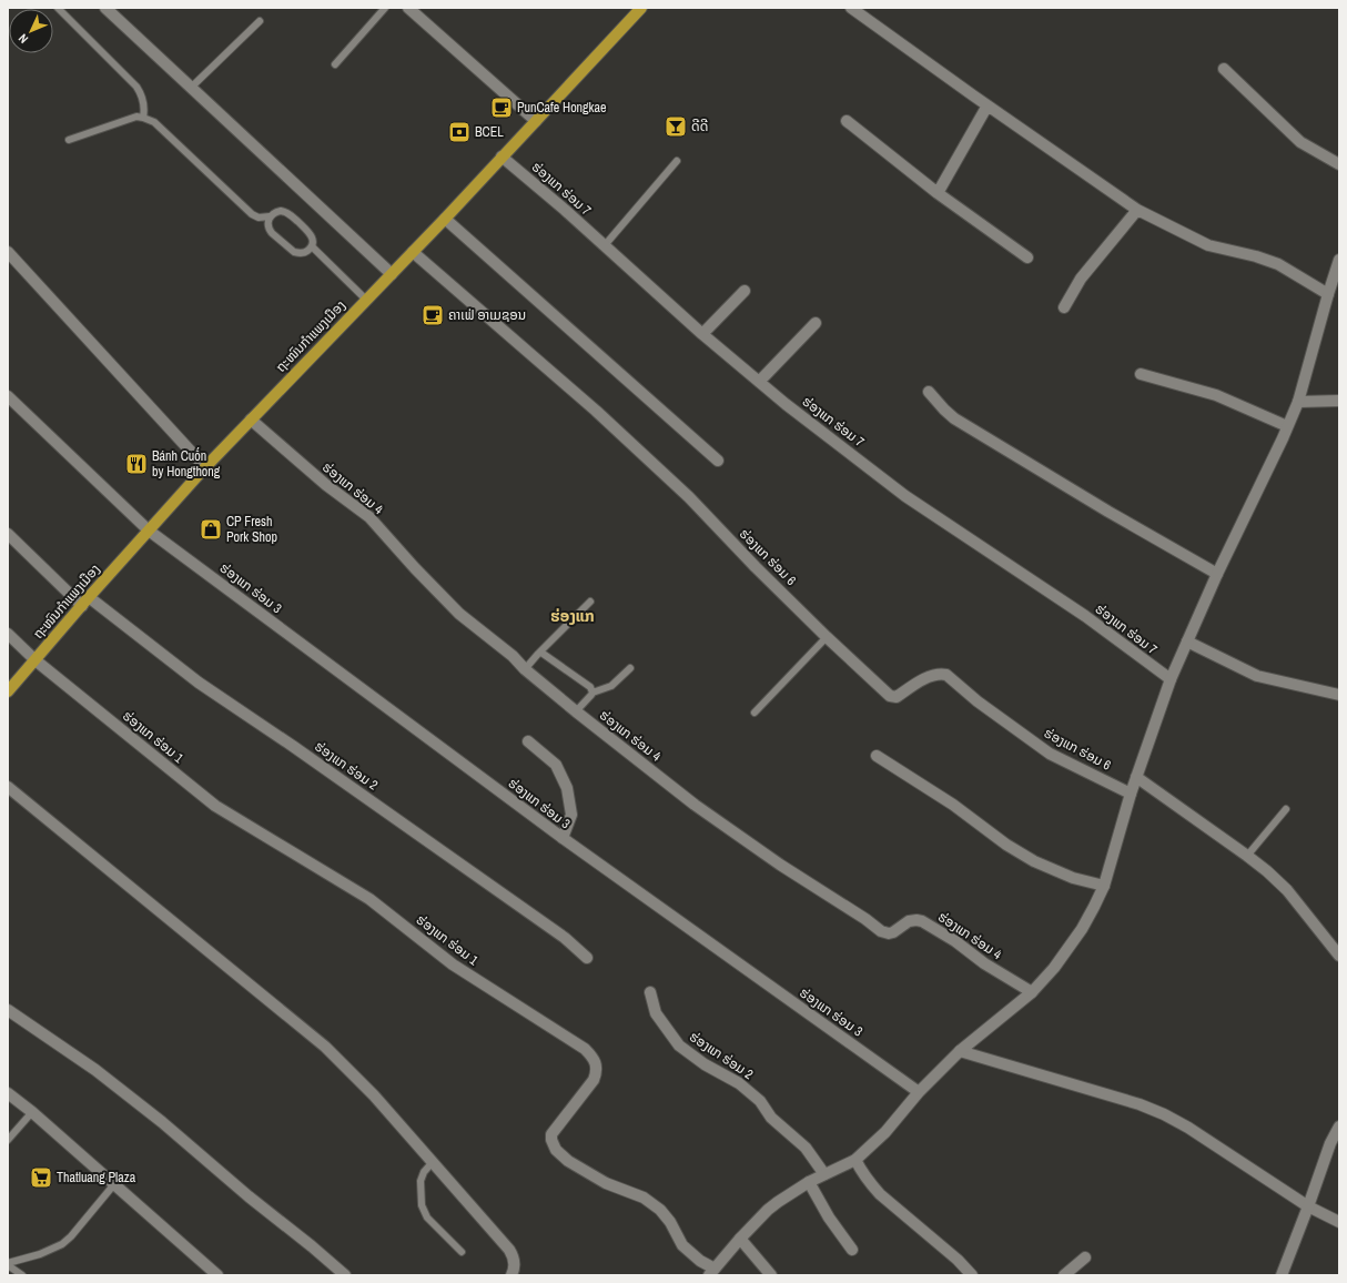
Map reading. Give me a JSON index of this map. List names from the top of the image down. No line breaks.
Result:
{"streets":{"main road":["ຖະໜົນກຳແພງເມືອງ"],"street":["ຮ່ອງແກ ຮ່ອມ 7","ຮ່ອງແກ ຮ່ອມ 4","ຮ່ອງແກ ຮ່ອມ 6","ຮ່ອງແກ ຮ່ອມ 3","ຮ່ອງແກ ຮ່ອມ 1","ຮ່ອງແກ ຮ່ອມ 2"]},"crossings":[["ຮ່ອງແກ ຮ່ອມ 7","ຖະໜົນກຳແພງເມືອງ"],["ຖະໜົນກຳແພງເມືອງ","ຮ່ອງແກ ຮ່ອມ 4"],["ຖະໜົນກຳແພງເມືອງ","ຮ່ອງແກ ຮ່ອມ 6"],["ຖະໜົນກຳແພງເມືອງ","ຮ່ອງແກ ຮ່ອມ 3"],["ຖະໜົນກຳແພງເມືອງ","ຮ່ອງແກ ຮ່ອມ 1"],["ຖະໜົນກຳແພງເມືອງ","ຮ່ອງແກ ຮ່ອມ 2"]],"districts":["ຮ່ອງແກ"],"places":{"cafe":["PunCafe Hongkae","ຄາເຟ່ ອາເມຊອນ"],"bar":["ດີດີ"],"bank":["BCEL"],"restaurant":["Bánh Cuốn by Hongthong"],"shop":["CP Fresh Pork Shop"],"supermarket":["Thatluang Plaza"]},"north":"bottom left"}
